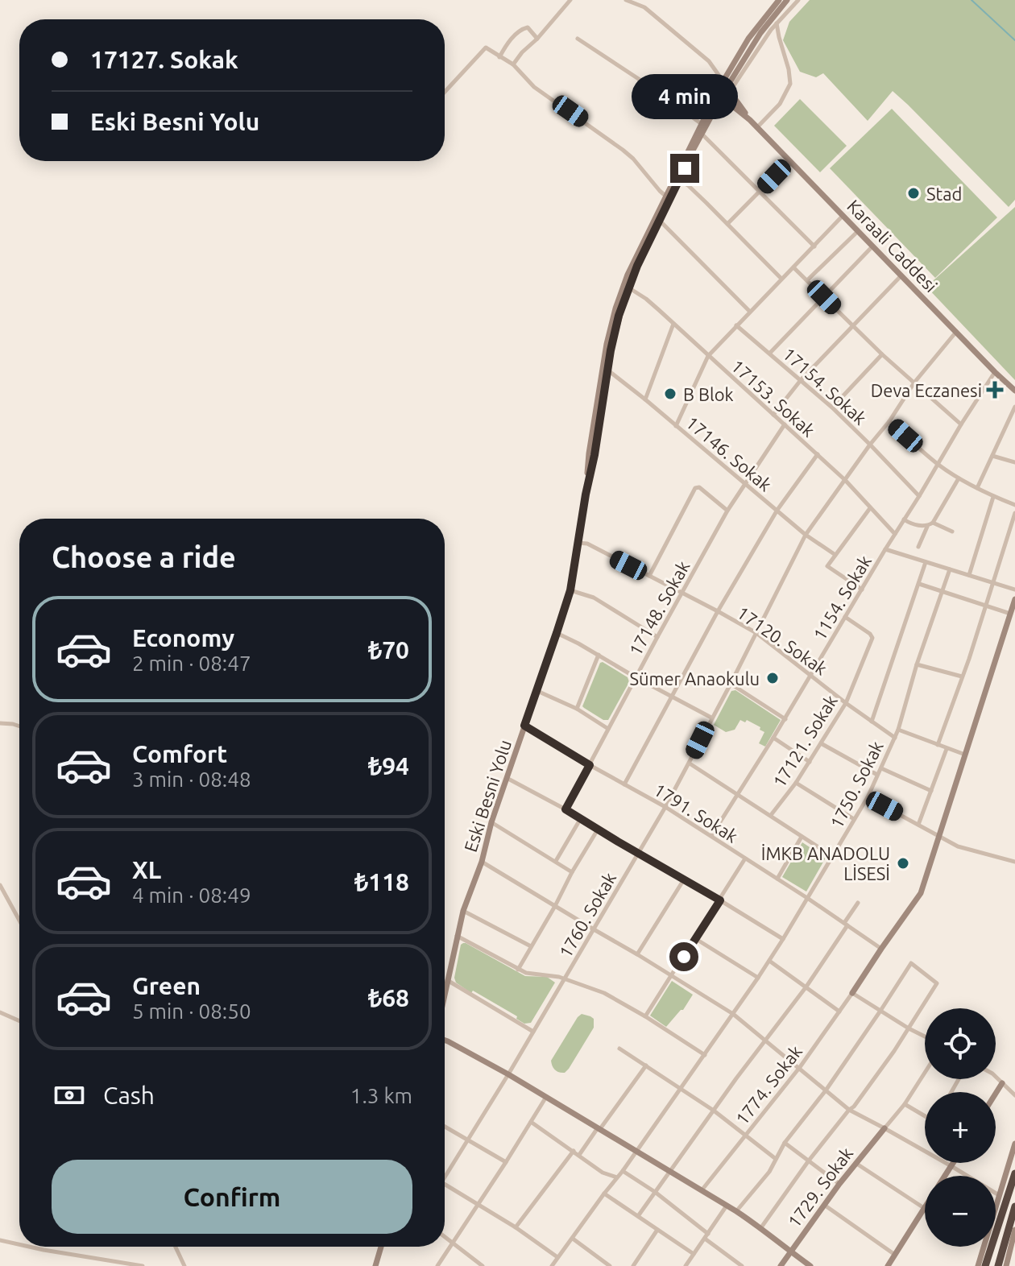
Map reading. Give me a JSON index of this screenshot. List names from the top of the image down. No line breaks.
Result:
{"streets":{"main road":["Karaali Caddesi","Eski Besni Yolu","1729. Sokak"],"street":["17154. Sokak","17153. Sokak","17146. Sokak","1154. Sokak","17148. Sokak","17120. Sokak","17121. Sokak","1750. Sokak","1791. Sokak","1760. Sokak","1774. Sokak"]},"crossings":[["Karaali Caddesi","1154. Sokak"],["Karaali Caddesi","1760. Sokak"],["17154. Sokak","1154. Sokak"],["17154. Sokak","1760. Sokak"],["17153. Sokak","1154. Sokak"],["17153. Sokak","17148. Sokak"],["17153. Sokak","Eski Besni Yolu"],["17153. Sokak","1760. Sokak"],["17146. Sokak","17148. Sokak"],["17146. Sokak","Eski Besni Yolu"],["17146. Sokak","1760. Sokak"],["1154. Sokak","17120. Sokak"],["1154. Sokak","17121. Sokak"],["1154. Sokak","1791. Sokak"],["17148. Sokak","17120. Sokak"],["17148. Sokak","1791. Sokak"],["17120. Sokak","17121. Sokak"],["17120. Sokak","1750. Sokak"],["17120. Sokak","Eski Besni Yolu"],["17120. Sokak","1760. Sokak"],["1750. Sokak","1791. Sokak"],["Eski Besni Yolu","1791. Sokak"],["1791. Sokak","1760. Sokak"]],"places":{"other":["Stad","B Blok","Sümer Anaokulu","İMKB ANADOLU LİSESİ"],"health":["Deva Eczanesi"]},"page":{"banner":["17127. Sokak","Eski Besni Yolu"],"bubble":"4 min","heading":"Choose a ride","list":[{"name":"Economy","note":"2 min · 08:47","value":"₺70"},{"name":"Comfort","note":"3 min · 08:48","value":"₺94"},{"name":"XL","note":"4 min · 08:49","value":"₺118"},{"name":"Green","note":"5 min · 08:50","value":"₺68"}],"map_buttons":["+","−"],"pay":["Cash","1.3 km"],"buttons":"Confirm"}}
